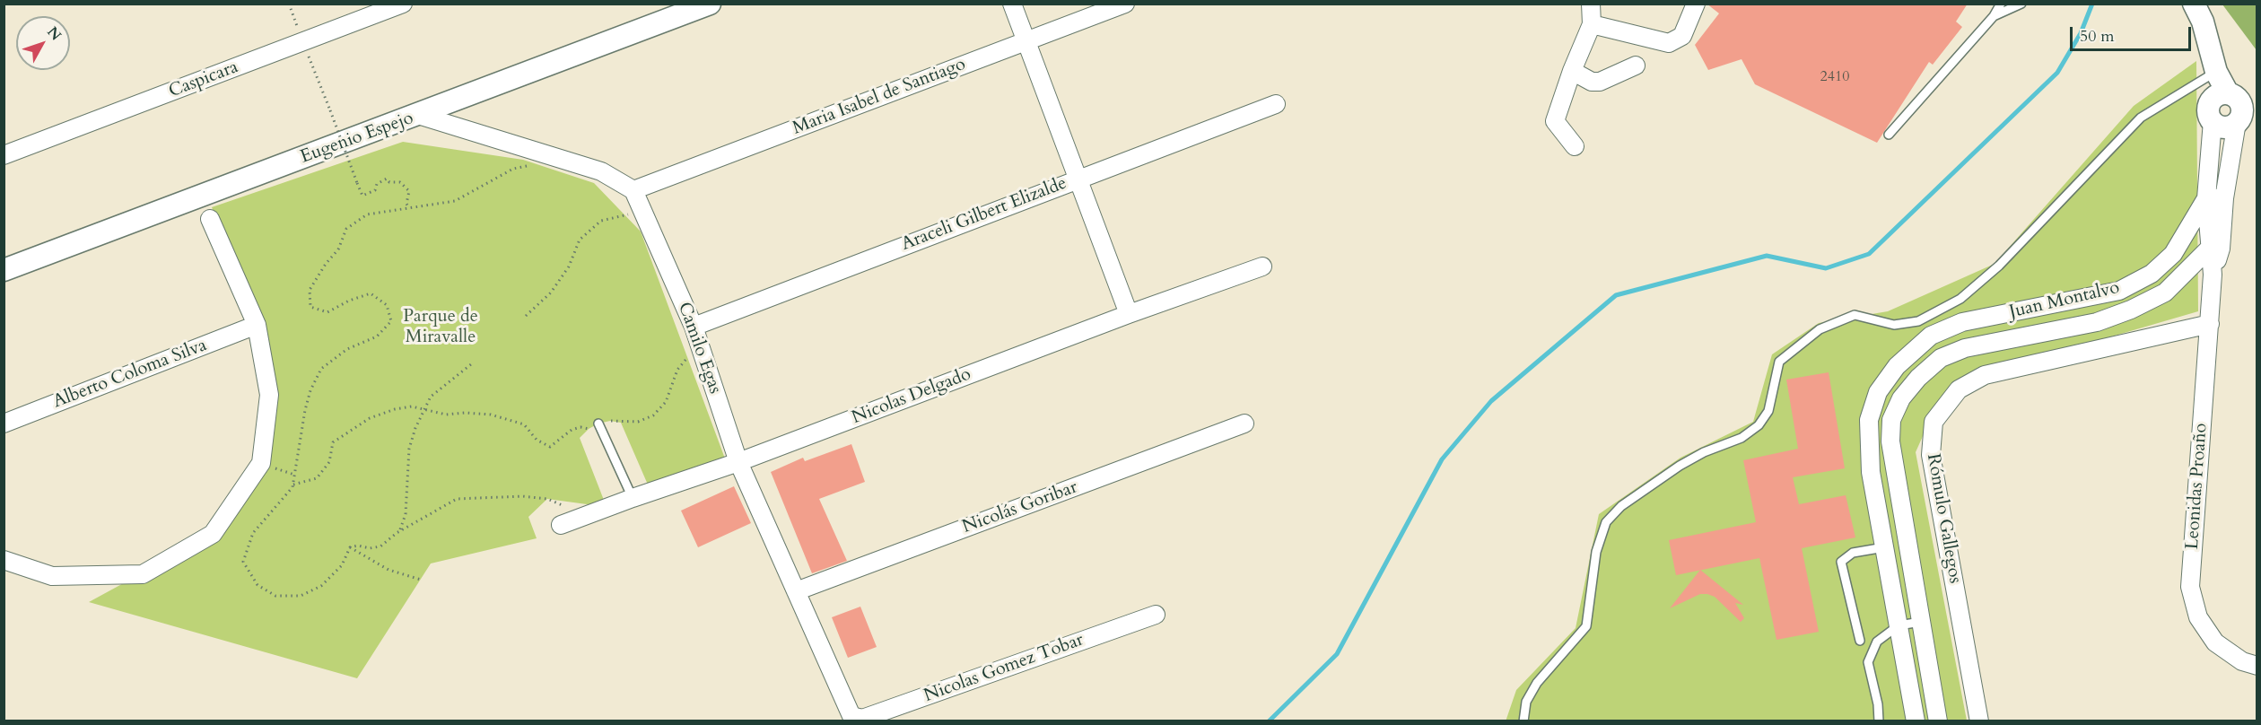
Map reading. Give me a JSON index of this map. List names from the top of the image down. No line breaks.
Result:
{"streets":{"street":["Caspicara","Maria Isabel de Santiago","Eugenio Espejo","Araceli Gilbert Elizalde","Juan Montalvo","Camilo Egas","Alberto Coloma Silva","Nicolas Delgado","Leonidas Proaño","Nicolás Goribar","Rómulo Gallegos","Nicolas Gomez Tobar"]},"crossings":[["Maria Isabel de Santiago","Camilo Egas"],["Araceli Gilbert Elizalde","Camilo Egas"],["Juan Montalvo","Leonidas Proaño"],["Camilo Egas","Nicolas Delgado"],["Camilo Egas","Nicolás Goribar"],["Camilo Egas","Nicolas Gomez Tobar"],["Leonidas Proaño","Rómulo Gallegos"]],"parks":["Parque de Miravalle"],"house_numbers":["2410"],"scale_bar":"50 m","north":"top right"}
